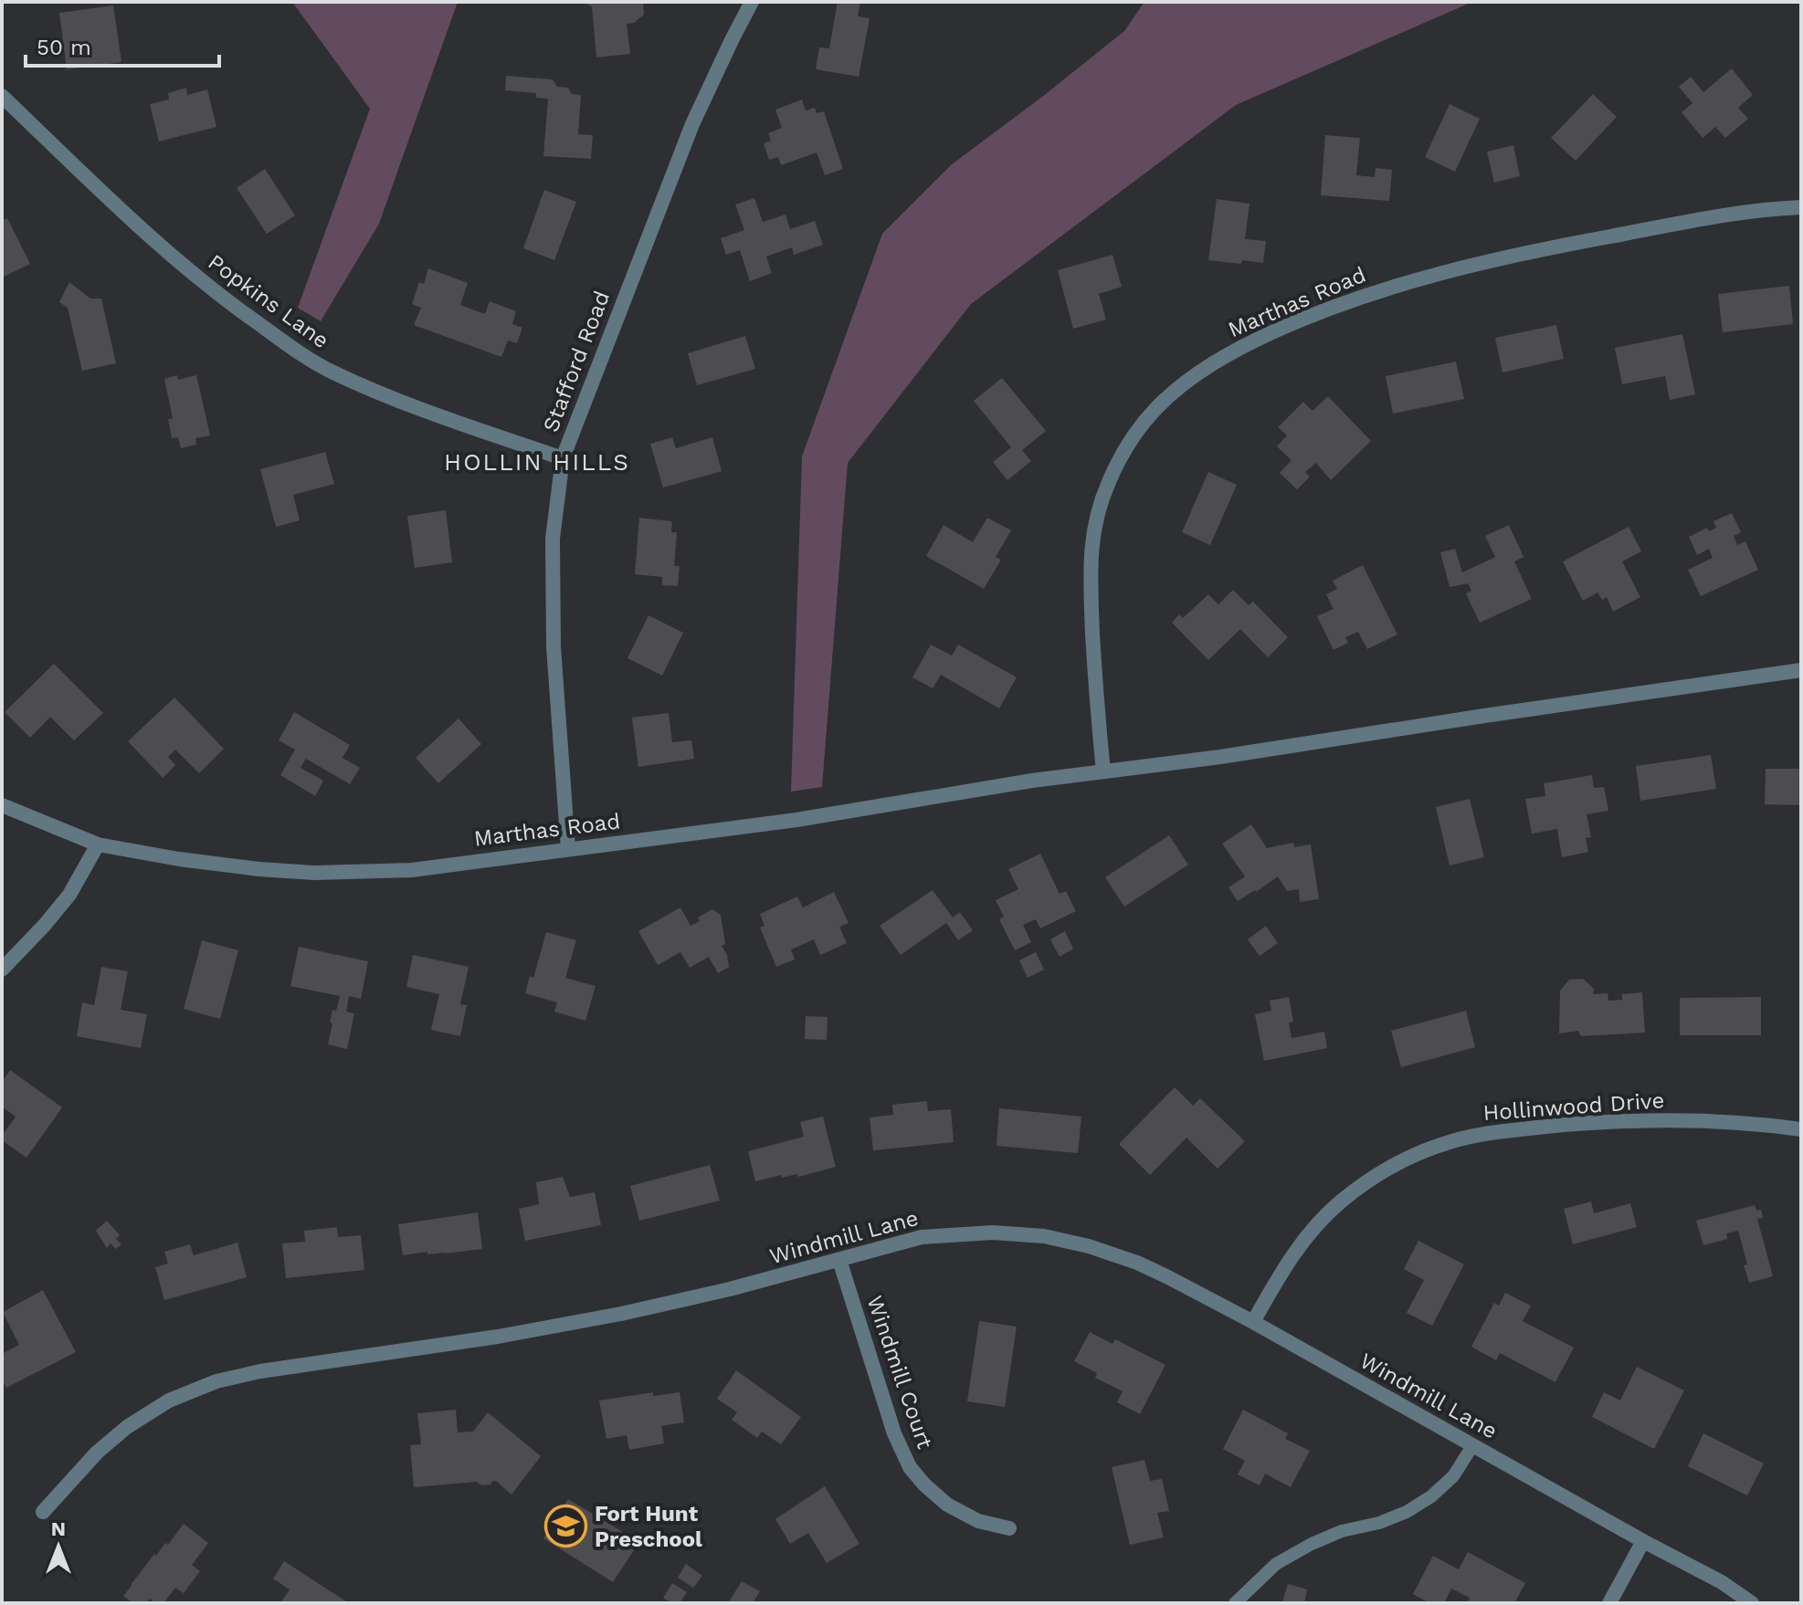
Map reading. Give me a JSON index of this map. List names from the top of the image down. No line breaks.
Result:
{"streets":{"street":["Popkins Lane","Marthas Road","Stafford Road","Hollinwood Drive","Windmill Lane","Windmill Court"]},"crossings":[["Popkins Lane","Stafford Road"],["Marthas Road","Stafford Road"],["Hollinwood Drive","Windmill Lane"],["Windmill Lane","Windmill Court"]],"districts":["HOLLIN HILLS"],"places":{"school or university":["Fort Hunt Preschool"]},"scale_bar":"50 m","north":"top"}
